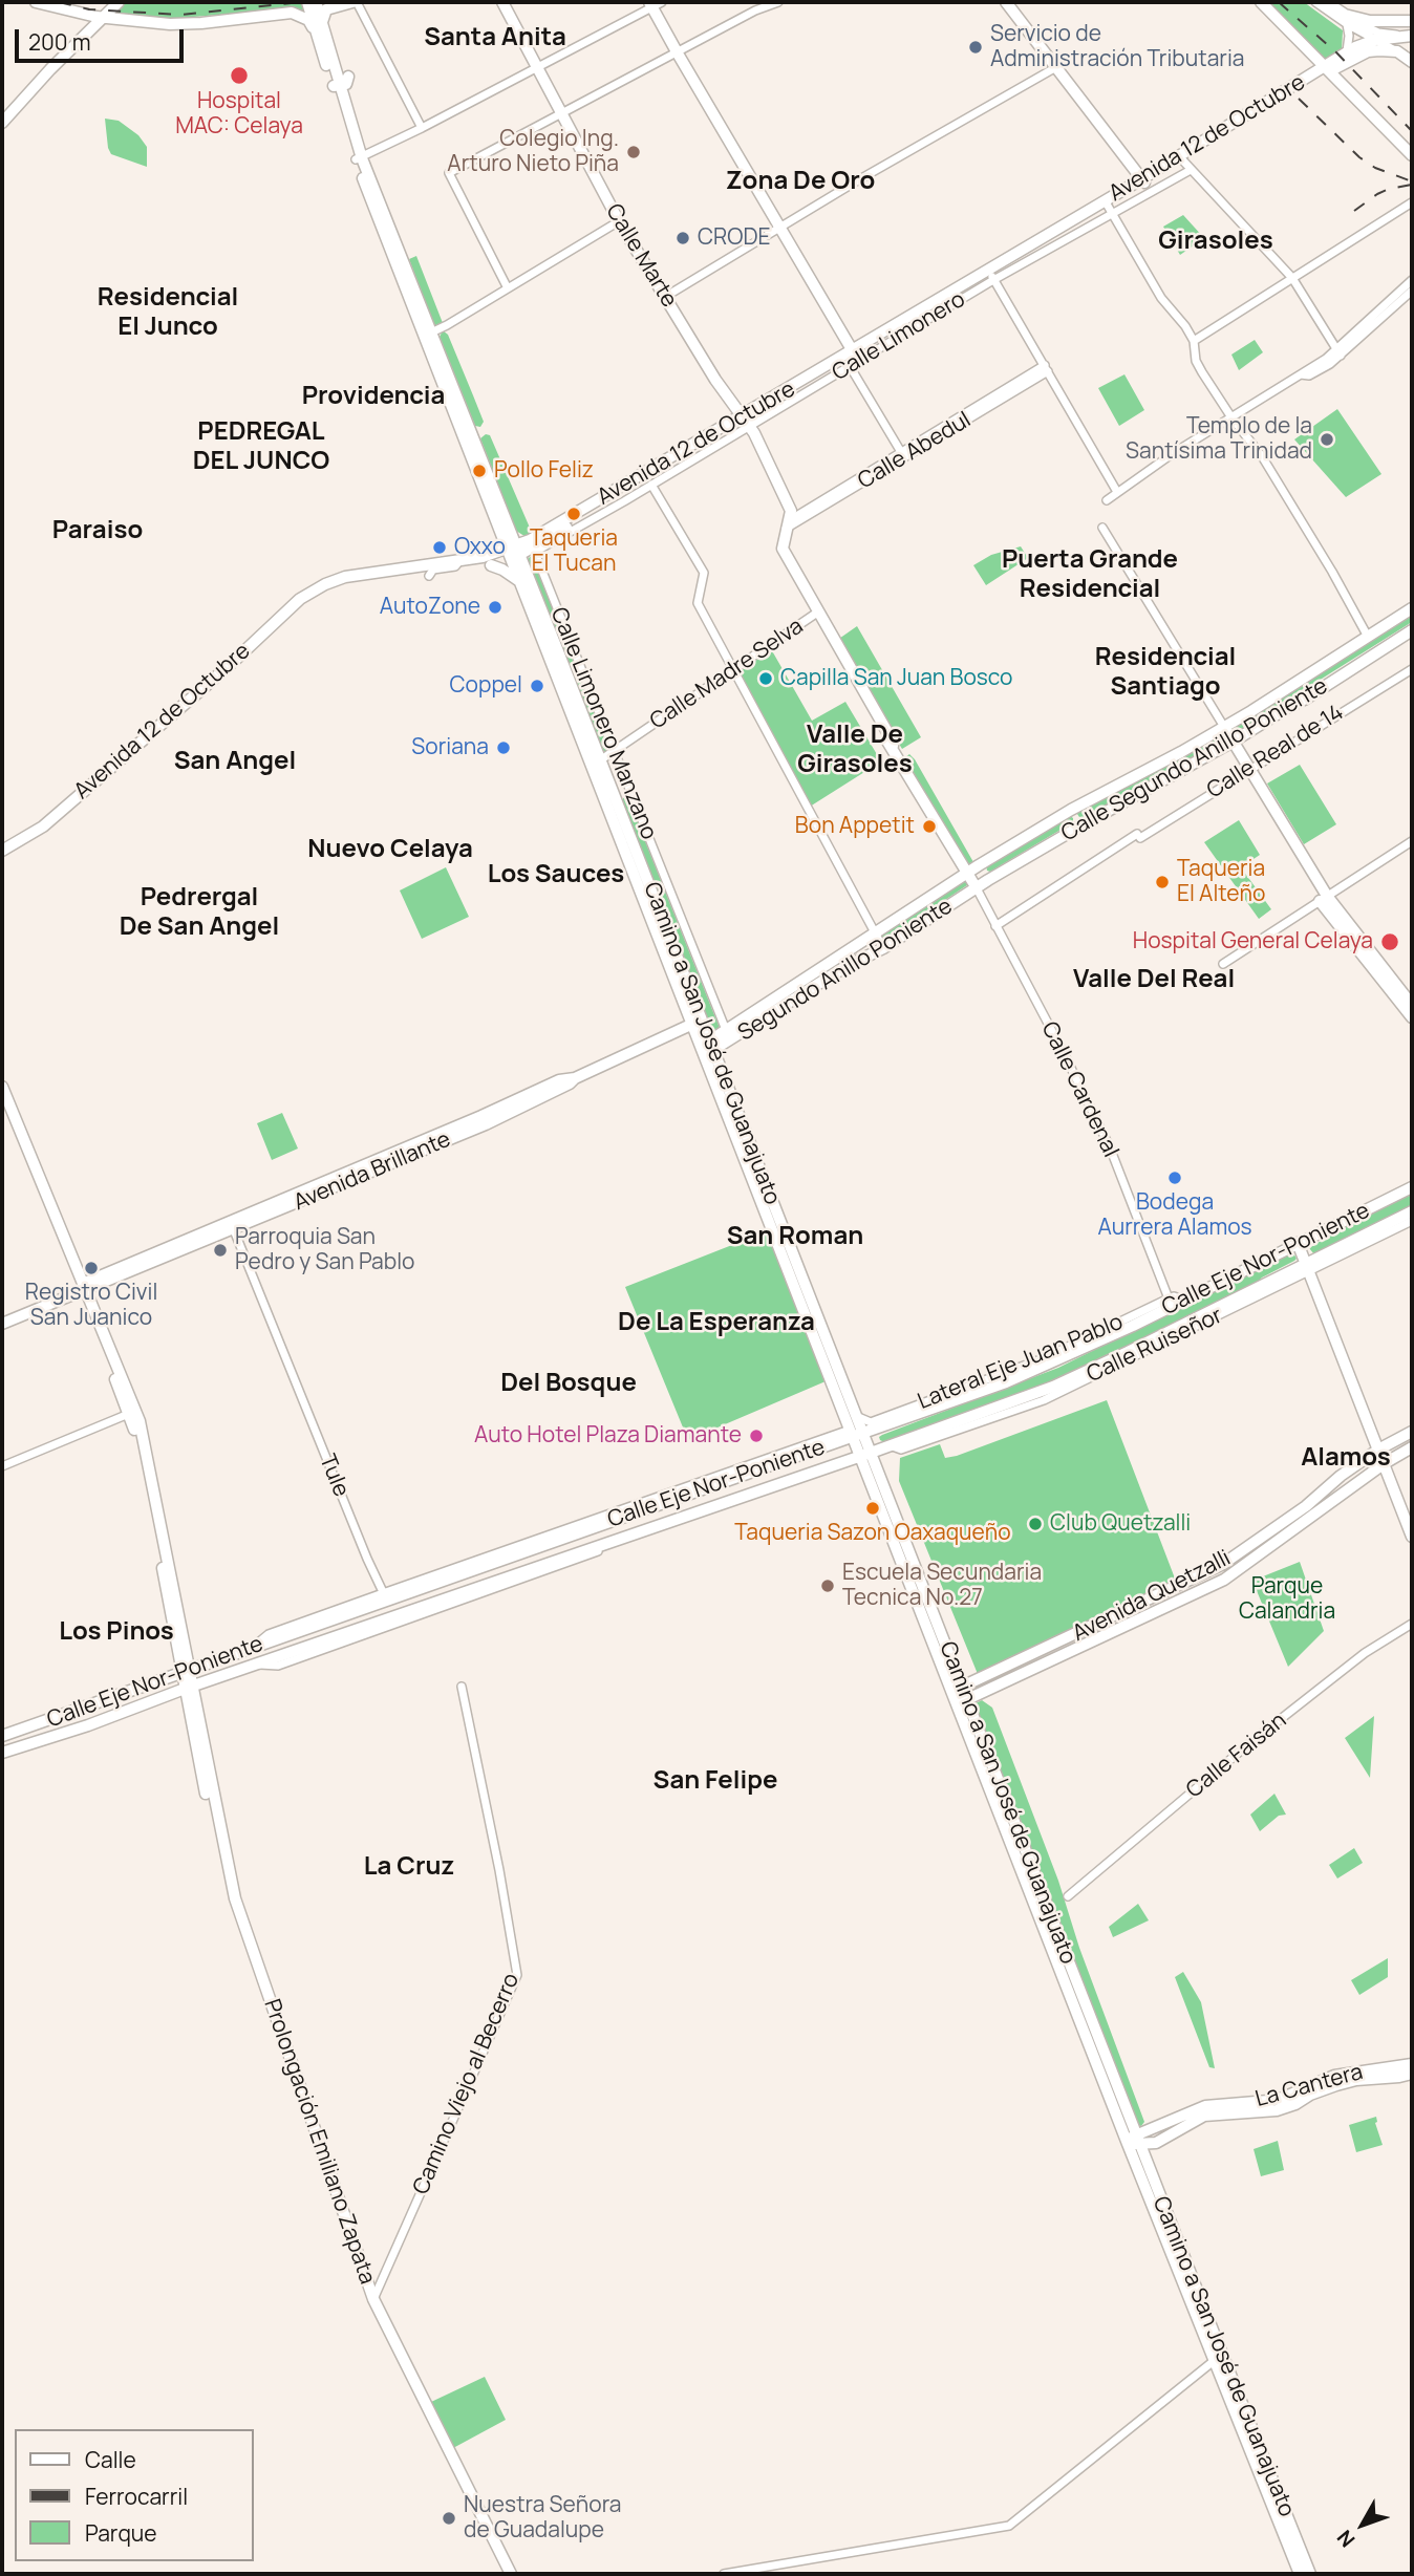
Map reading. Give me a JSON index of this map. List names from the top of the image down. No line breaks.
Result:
{"streets":{"main road":["Avenida 12 de Octubre","Calle Marte","Calle Segundo Anillo Poniente","Segundo Anillo Poniente","Camino a San José de Guanajuato","Avenida Brillante","Calle Eje Nor-Poniente","Avenida Quetzalli","La Cantera","Prolongación Emiliano Zapata"],"street":["Calle Limonero","Calle Abedul","Calle Madre Selva","Calle Limonero Manzano","Calle Real de 14","Calle Cardenal","Lateral Eje Juan Pablo","Tule","Calle Faisán","Camino Viejo al Becerro"]},"crossings":[["Avenida 12 de Octubre","Calle Marte"],["Avenida 12 de Octubre","Calle Limonero"],["Avenida 12 de Octubre","Calle Limonero Manzano"],["Avenida 12 de Octubre","Camino a San José de Guanajuato"],["Calle Marte","Calle Limonero"],["Calle Marte","Calle Abedul"],["Calle Marte","Calle Madre Selva"],["Calle Marte","Calle Segundo Anillo Poniente"],["Calle Marte","Segundo Anillo Poniente"],["Calle Marte","Calle Cardenal"],["Calle Limonero","Calle Limonero Manzano"],["Calle Madre Selva","Calle Limonero Manzano"],["Calle Madre Selva","Camino a San José de Guanajuato"],["Calle Limonero Manzano","Segundo Anillo Poniente"],["Calle Real de 14","Calle Cardenal"],["Calle Segundo Anillo Poniente","Segundo Anillo Poniente"],["Calle Segundo Anillo Poniente","Calle Cardenal"],["Segundo Anillo Poniente","Camino a San José de Guanajuato"],["Segundo Anillo Poniente","Calle Cardenal"],["Camino a San José de Guanajuato","Avenida Brillante"],["Camino a San José de Guanajuato","Calle Eje Nor-Poniente"],["Camino a San José de Guanajuato","Lateral Eje Juan Pablo"],["Camino a San José de Guanajuato","Avenida Quetzalli"],["Camino a San José de Guanajuato","La Cantera"],["Calle Cardenal","Lateral Eje Juan Pablo"],["Avenida Brillante","Tule"],["Calle Eje Nor-Poniente","Tule"],["Calle Eje Nor-Poniente","Prolongación Emiliano Zapata"],["Camino Viejo al Becerro","Prolongación Emiliano Zapata"]],"districts":["Santa Anita","Zona De Oro","Girasoles","Residencial El Junco","Providencia","PEDREGAL DEL JUNCO","Paraiso","Puerta Grande Residencial","Residencial Santiago","Valle De Girasoles","San Angel","Nuevo Celaya","Los Sauces","Pedrergal De San Angel","Valle Del Real","San Roman","De La Esperanza","Del Bosque","Alamos","Los Pinos","San Felipe","La Cruz"],"parks":["Parque Calandria"],"places":["Servicio de Administración Tributaria","Hospital MAC: Celaya","Colegio Ing. Arturo Nieto Piña","CRODE","Templo de la Santísima Trinidad","Pollo Feliz","Taqueria El Tucan","Oxxo","AutoZone","Capilla San Juan Bosco","Coppel","Soriana","Bon Appetit","Taqueria El Alteño","Hospital General Celaya","Bodega Aurrera Alamos","Parroquia San Pedro y San Pablo","Registro Civil San Juanico","Auto Hotel Plaza Diamante","Taqueria Sazon Oaxaqueño","Club Quetzalli","Escuela Secundaria Tecnica No.27","Nuestra Señora de Guadalupe"],"legend":["Calle","Ferrocarril","Parque"],"scale_bar":"200 m","north":"bottom left"}
